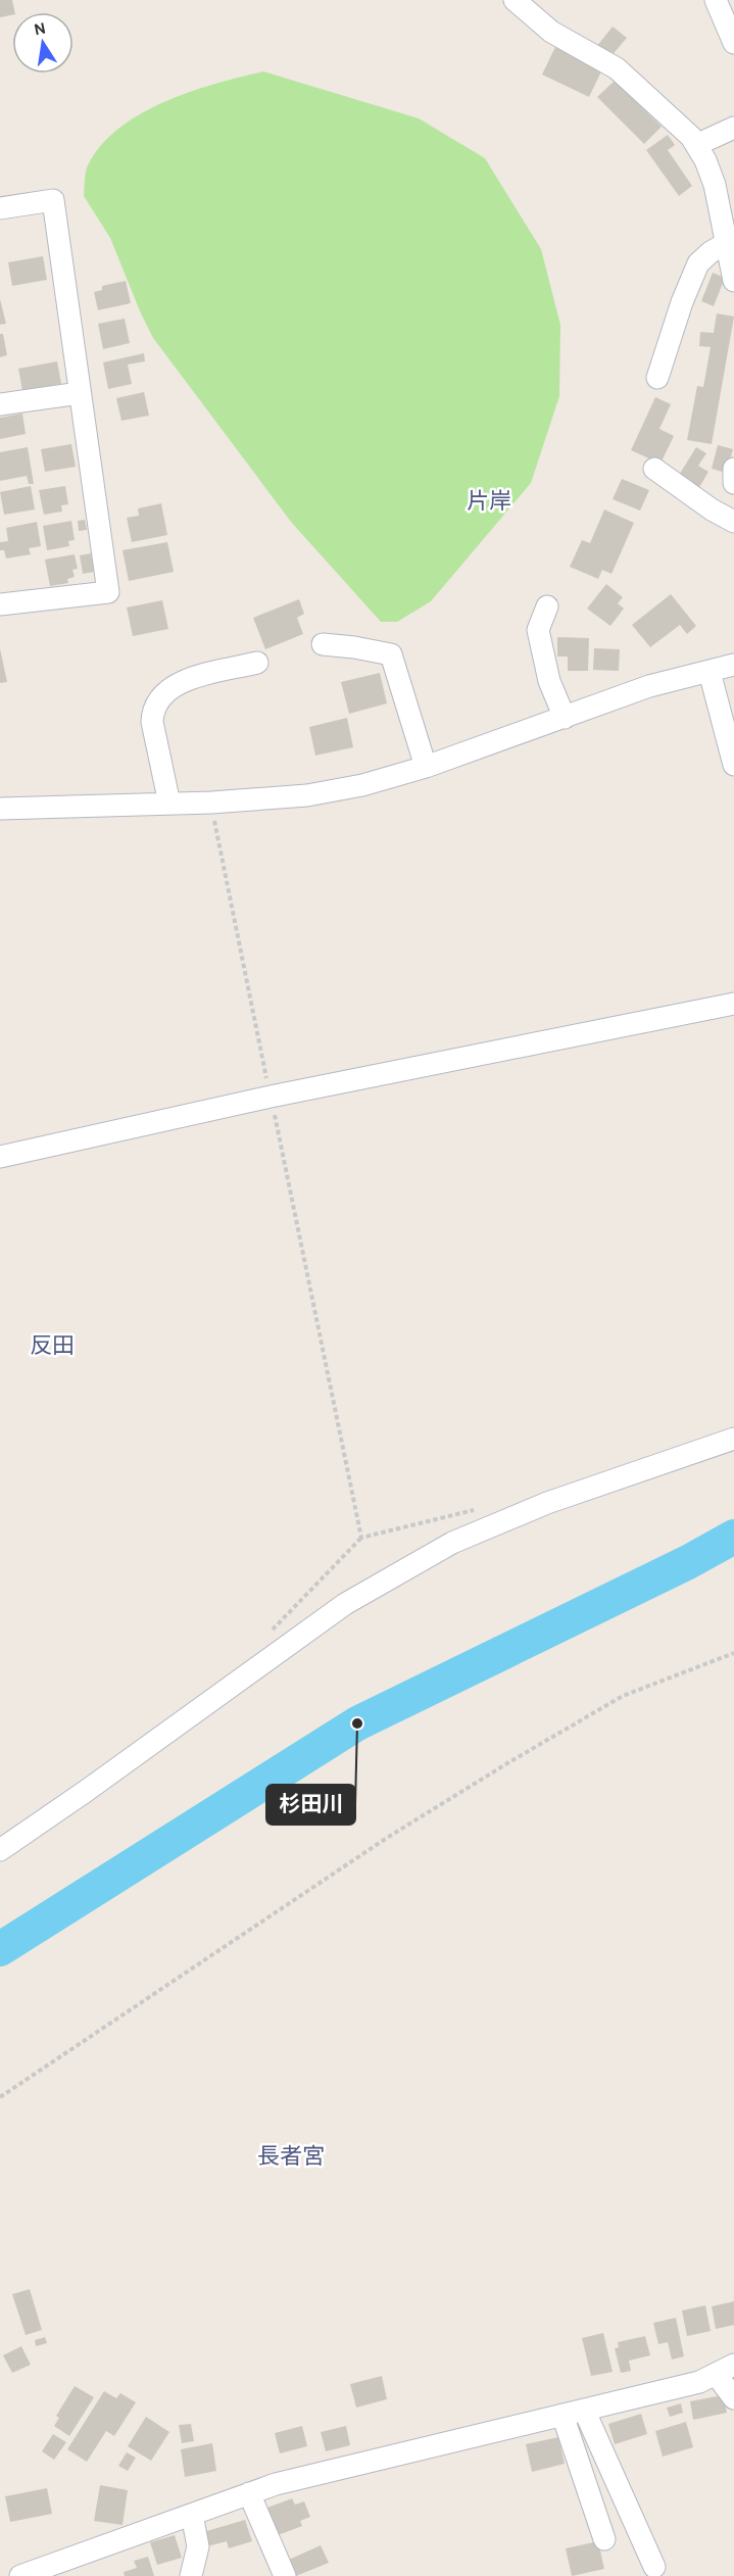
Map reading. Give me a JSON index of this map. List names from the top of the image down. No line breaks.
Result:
{"districts":["片岸","反田","長者宮"],"places":["杉田川"],"north":"top"}
